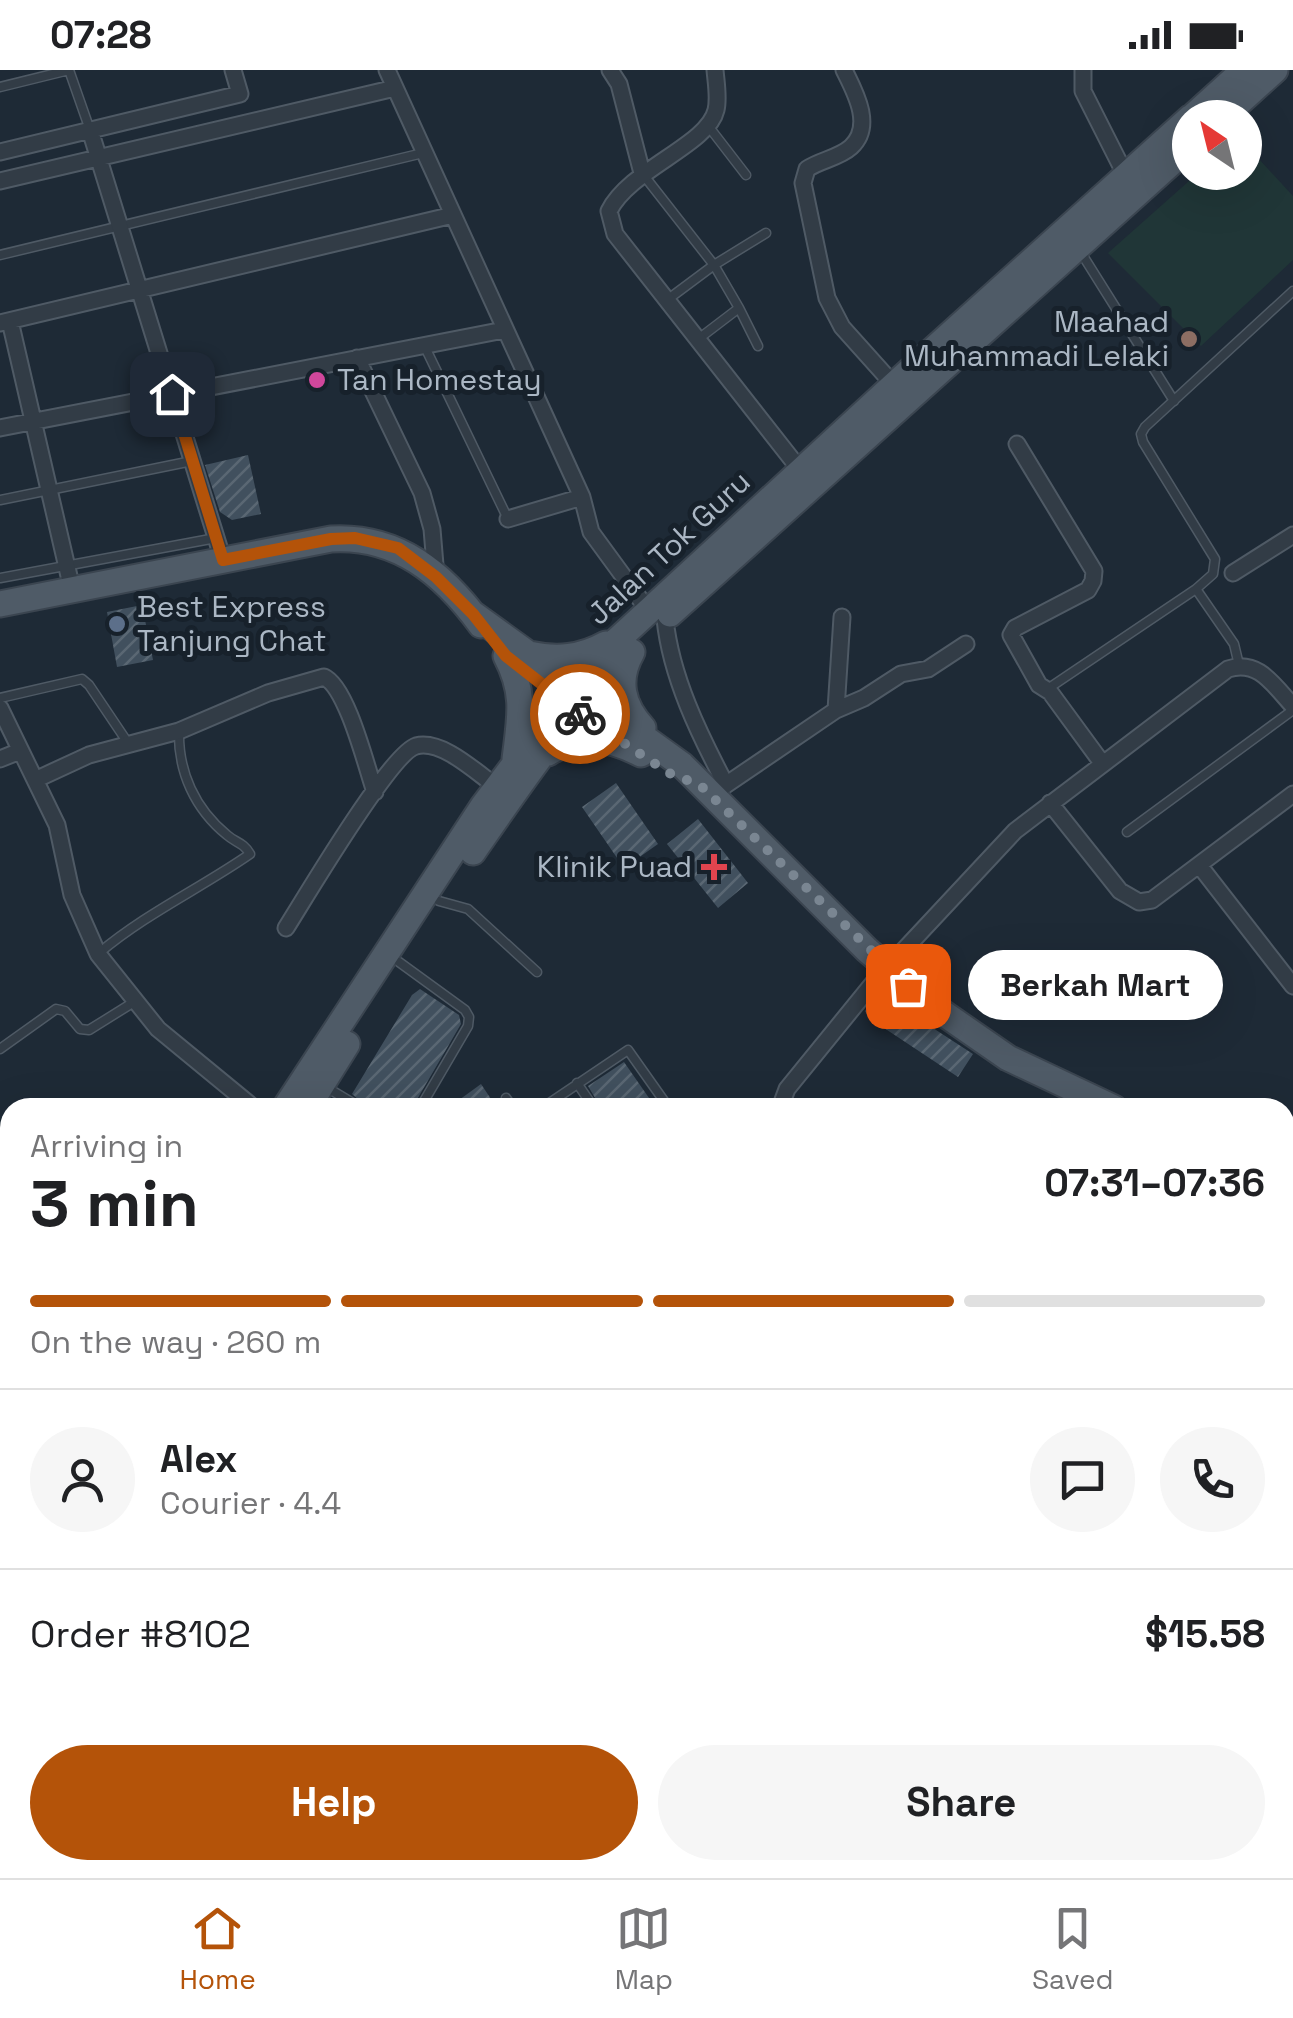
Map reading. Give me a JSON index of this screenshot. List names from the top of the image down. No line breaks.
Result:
{"streets":{"main road":["Jalan Tok Guru"]},"places":{"other":["Maahad Muhammadi Lelaki","Tan Homestay","Best Express Tanjung Chat","Berkah Mart"],"health":["Klinik Puad"]},"north":"top left","page":{"status":"07:28","bubble":"Berkah Mart","heading":["3 min","Arriving in","07:31–07:36"],"panel":["Alex","Courier · 4.4","Order #8102","$15.58"],"bar":"On the way · 260 m","buttons":["Help","Share"],"tabs":["Home","Map","Saved"]}}
